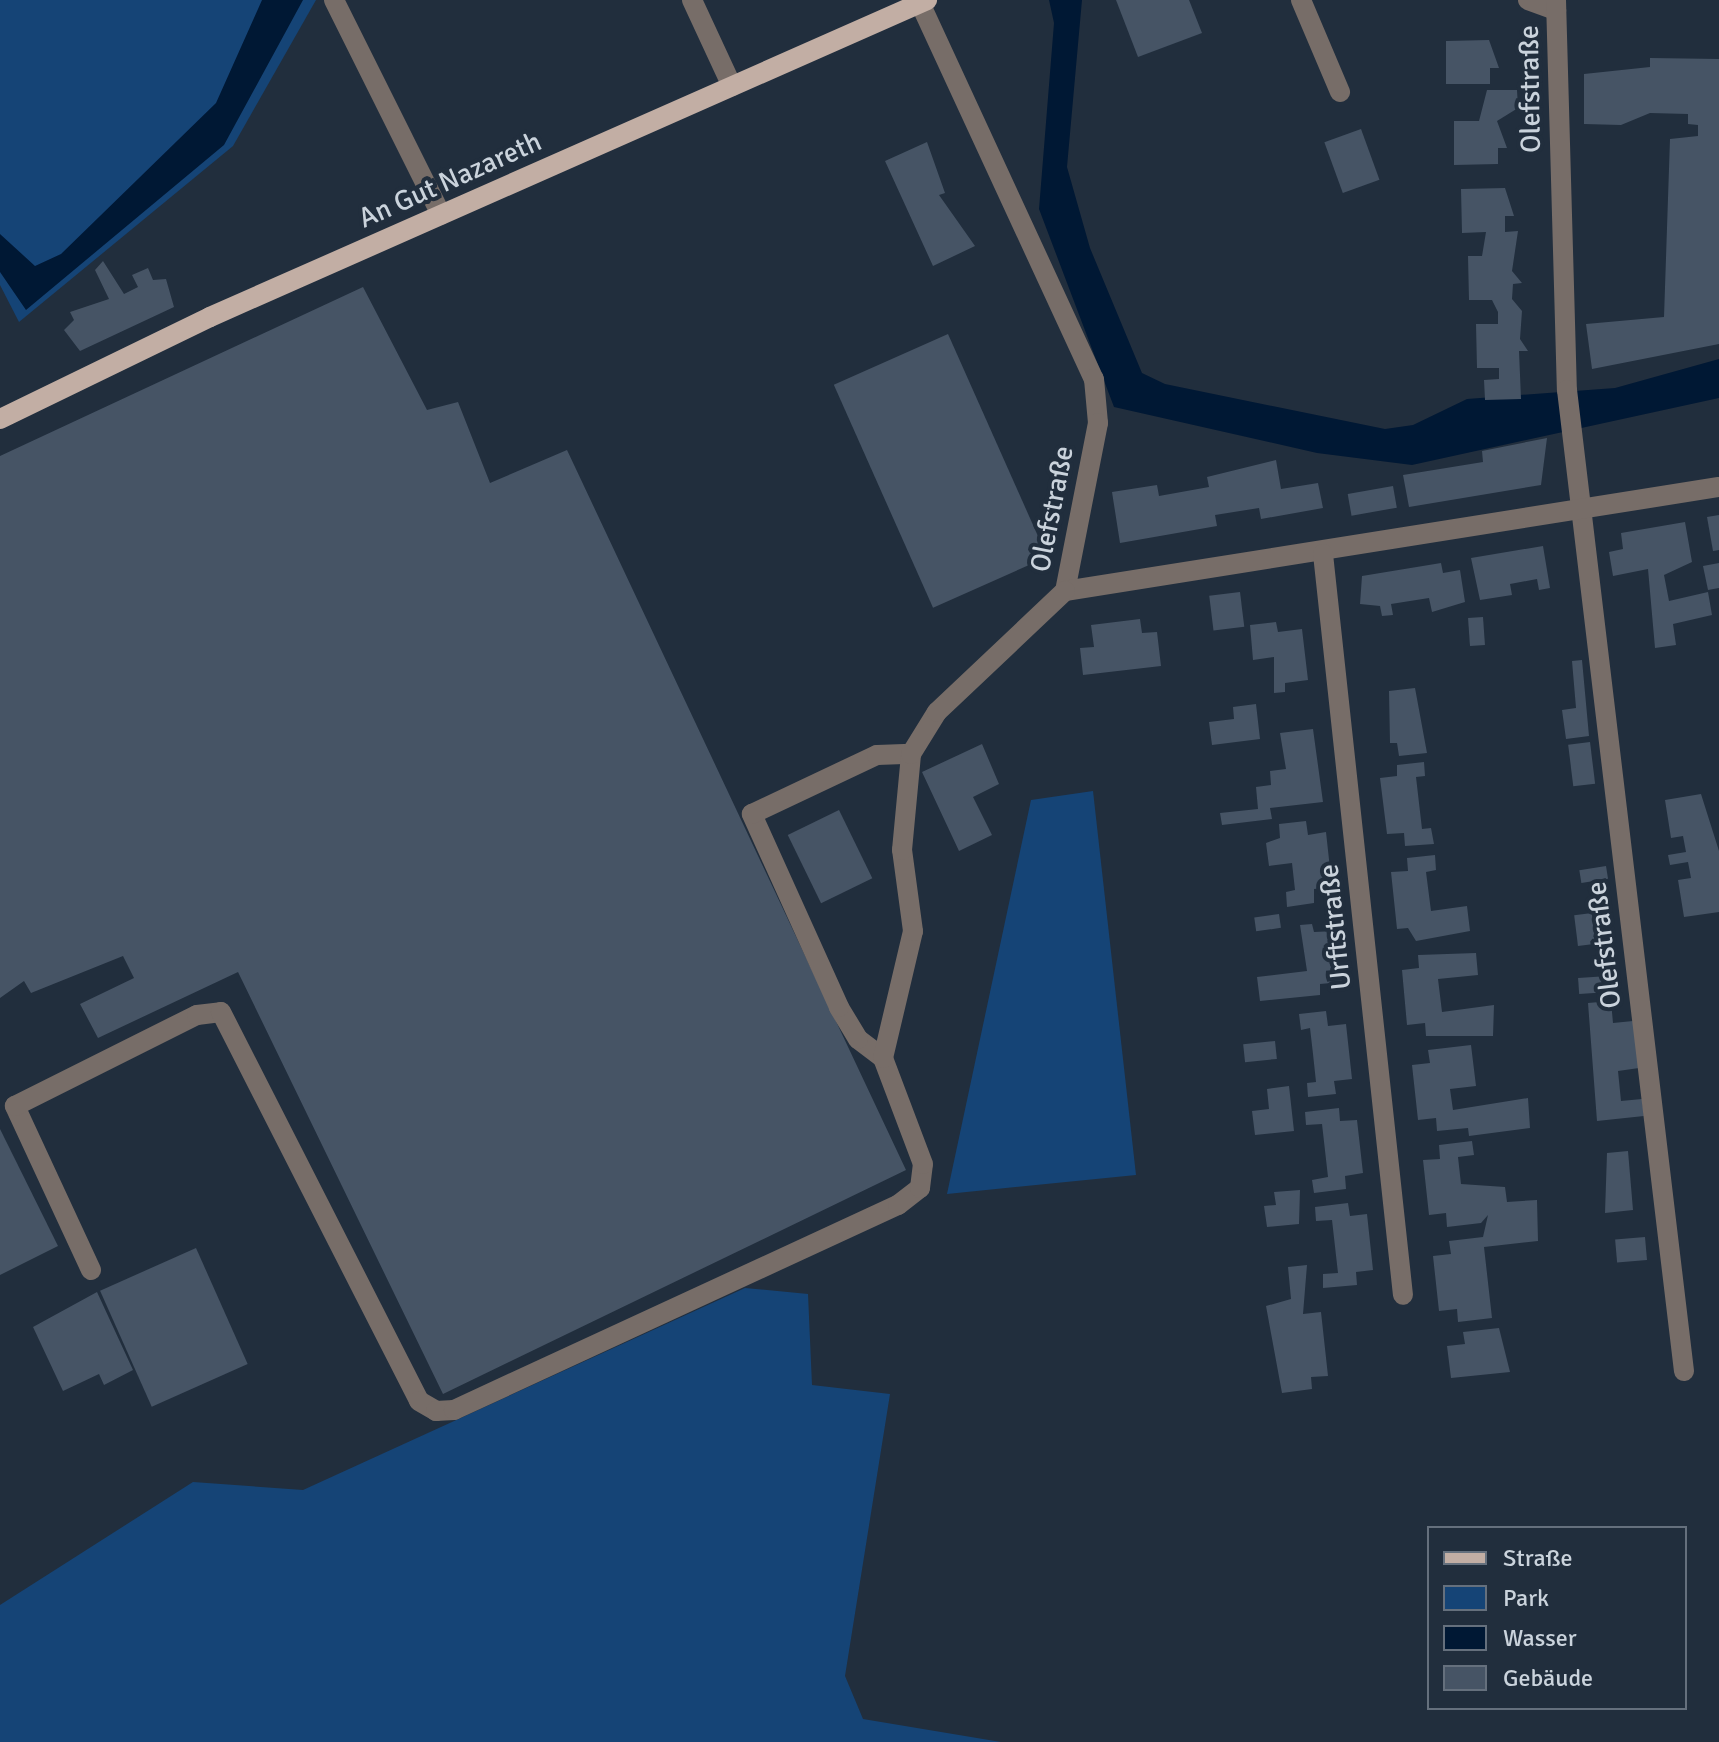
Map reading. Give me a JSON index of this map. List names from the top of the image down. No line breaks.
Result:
{"streets":{"main road":["An Gut Nazareth"],"street":["Olefstraße","Urftstraße"]},"crossings":[["Olefstraße","An Gut Nazareth"],["Olefstraße","Urftstraße"]],"legend":["Straße","Park","Wasser","Gebäude"]}
